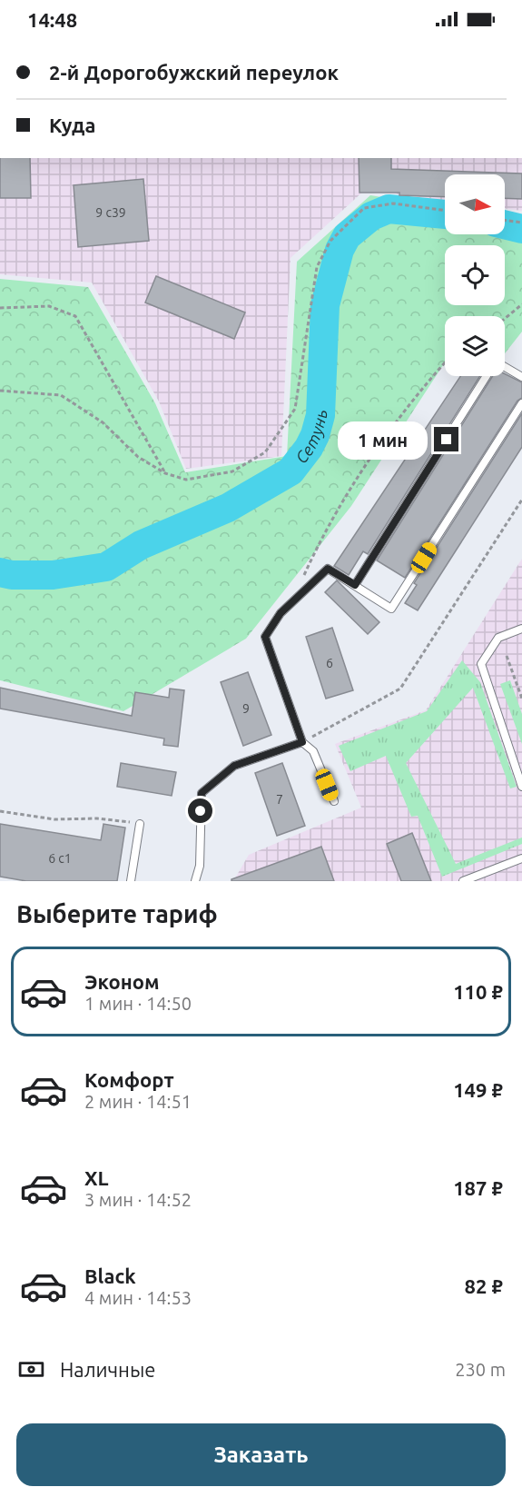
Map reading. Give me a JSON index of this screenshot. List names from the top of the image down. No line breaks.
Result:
{"water":["Сетунь"],"house_numbers":["9 с39","6","9","7","6 с1"],"north":"right","page":{"status":"14:48","banner":["2-й Дорогобужский переулок","Куда"],"bubble":"1 мин","heading":"Выберите тариф","list":[{"name":"Эконом","note":"1 мин · 14:50","value":"110 ₽"},{"name":"Комфорт","note":"2 мин · 14:51","value":"149 ₽"},{"name":"XL","note":"3 мин · 14:52","value":"187 ₽"},{"name":"Black","note":"4 мин · 14:53","value":"82 ₽"}],"pay":["Наличные","230 m"],"buttons":"Заказать"}}
